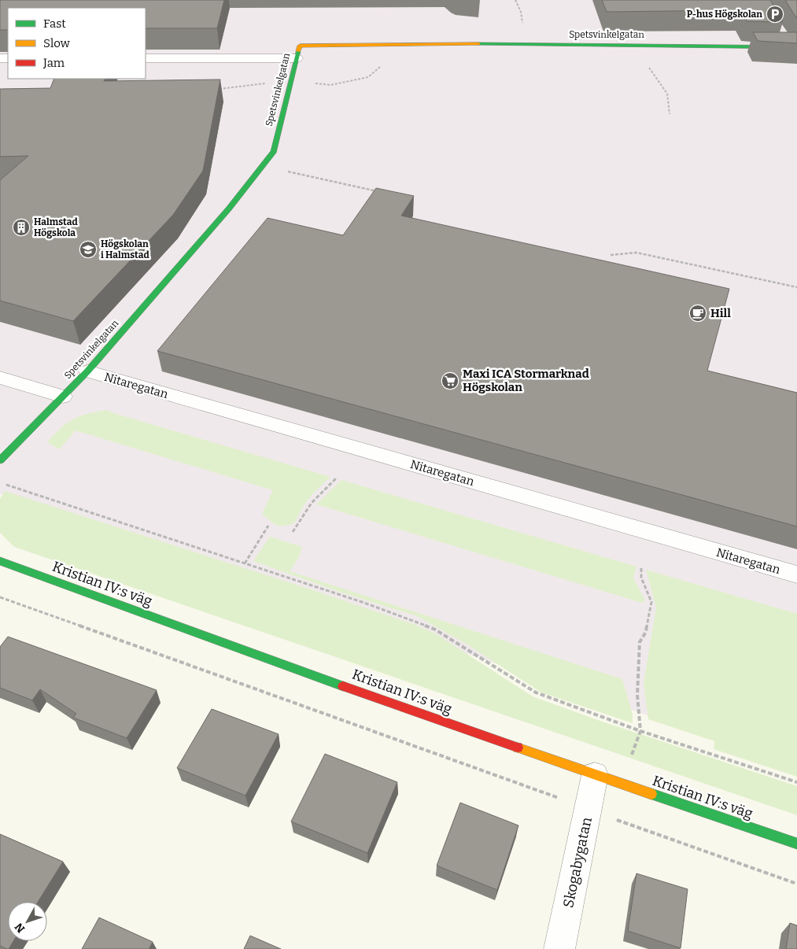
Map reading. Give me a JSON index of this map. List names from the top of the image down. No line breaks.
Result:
{"streets":{"street":["Spetsvinkelgatan","Kristian IV:s väg","Skogabygatan"],"lane":["Nitaregatan"]},"crossings":[["Spetsvinkelgatan","Nitaregatan"],["Kristian IV:s väg","Skogabygatan"]],"places":{"parking":["P-hus Högskolan"],"building":["Halmstad Högskola"],"school or university":["Högskolan i Halmstad"],"cafe":["Hill"],"supermarket":["Maxi ICA Stormarknad Högskolan"]},"legend":["Fast","Slow","Jam"],"north":"bottom left"}
